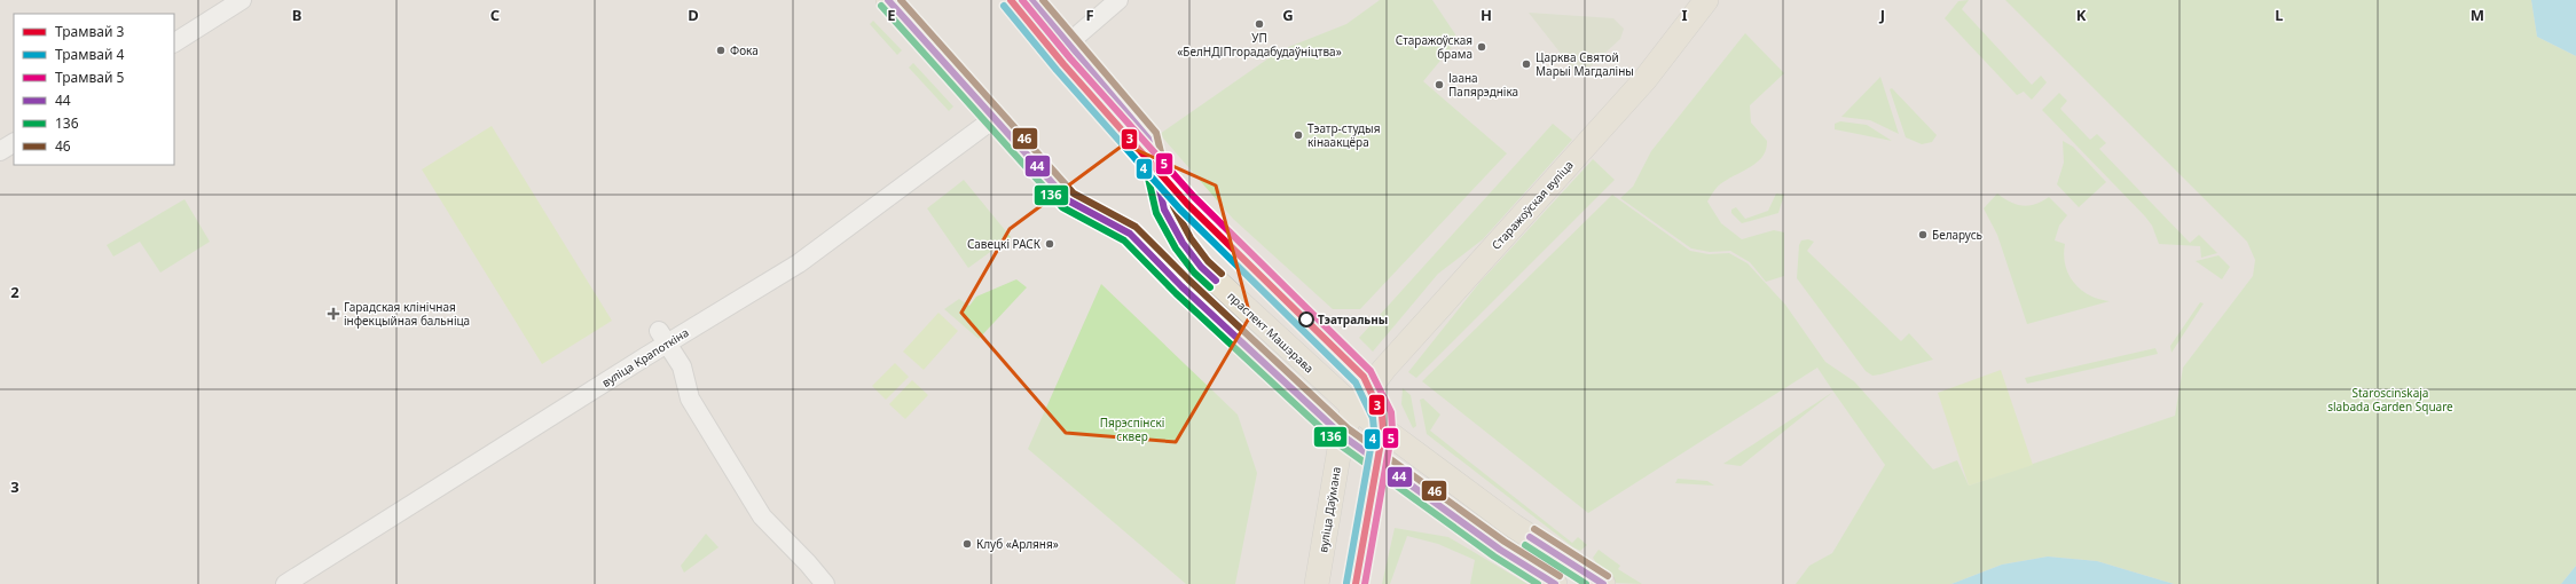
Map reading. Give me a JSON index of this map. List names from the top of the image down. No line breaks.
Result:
{"streets":{"main road":["Старажоўская вуліца","праспект Машэрава","вуліца Даўмана"],"street":["вуліца Крапоткіна"]},"crossings":[["Старажоўская вуліца","праспект Машэрава"],["Старажоўская вуліца","вуліца Даўмана"]],"parks":["Staroscinskaja slabada Garden Square","Пярэспінскі сквер"],"places":{"other":["УП «БелНДІПгорадабудаўніцтва»","Старажоўская брама","Фока","Царква Святой Марыі Магдаліны","Іаана Папярэдніка","Тэатр-студыя кінаакцёра","Беларусь","Савецкі РАСК","Тэатральны","Клуб «Арляня»"],"health":["Гарадская клінічная інфекцыйная бальніца"]},"lines":["tram line 3","tram line 5","transit line 44","transit line 46","tram line 4","transit line 136"],"legend":["Трамвай 3","Трамвай 4","Трамвай 5","44","136","46"],"grid":{"columns":["B","C","D","E","F","G","H","I","J","K","L","M"],"rows":["2","3"]}}
